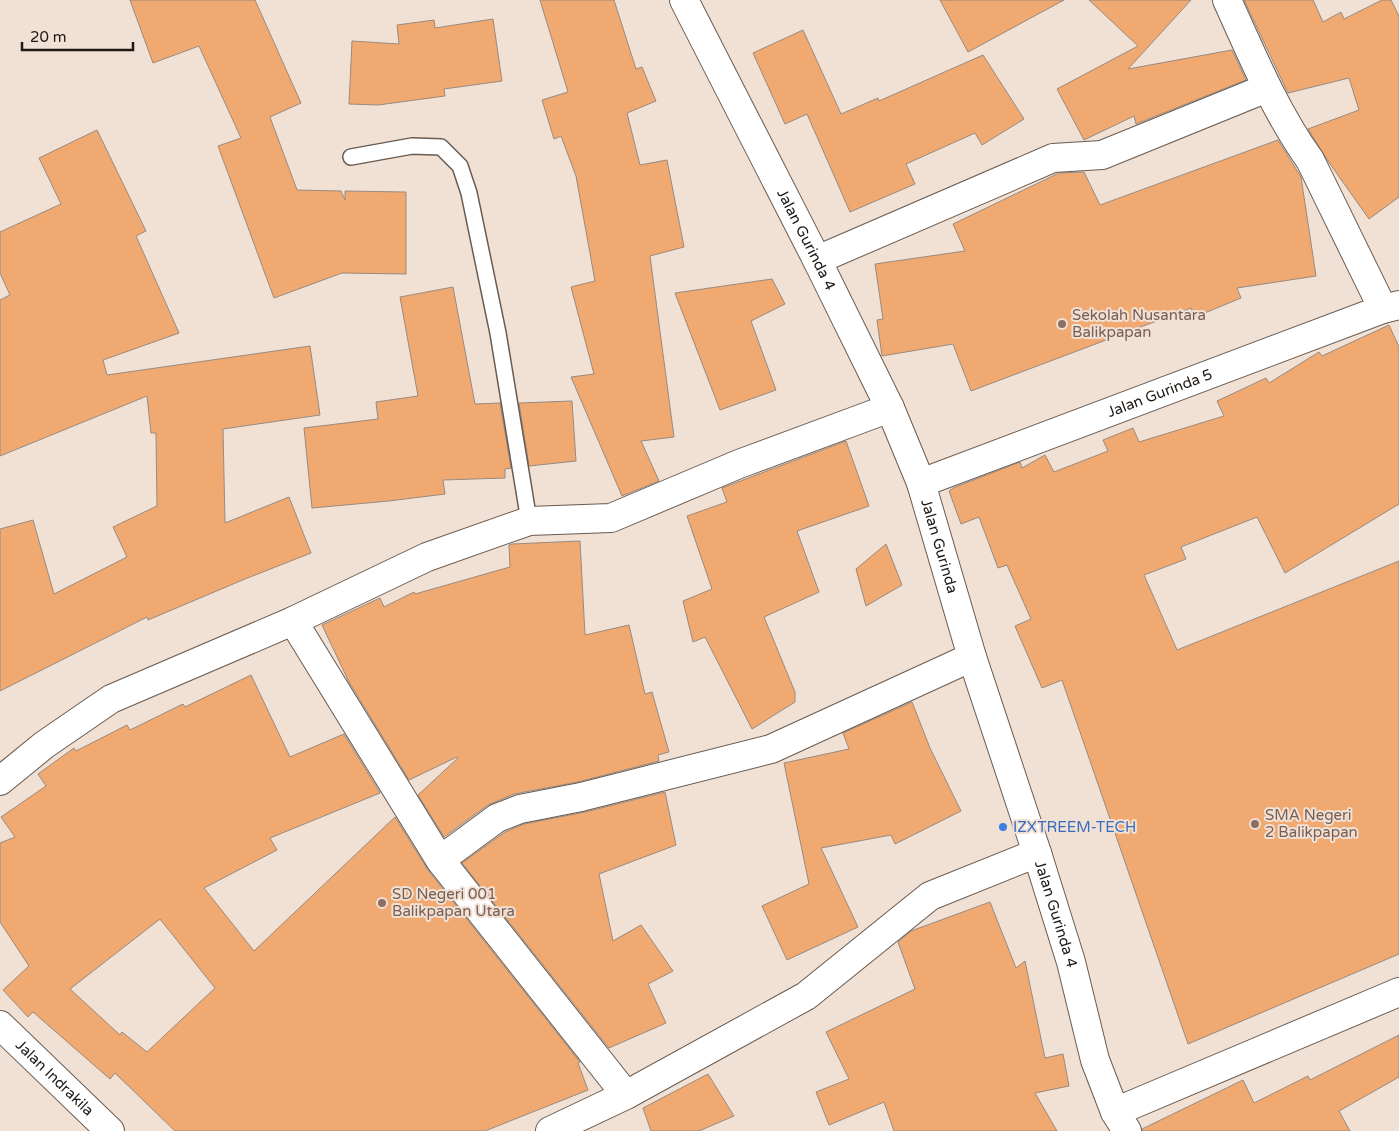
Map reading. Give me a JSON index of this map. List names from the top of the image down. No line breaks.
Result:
{"streets":{"street":["Jalan Gurinda 4","Jalan Gurinda 5","Jalan Gurinda","Jalan Indrakila"]},"crossings":[["Jalan Gurinda 4","Jalan Gurinda 5"],["Jalan Gurinda 4","Jalan Gurinda"],["Jalan Gurinda 5","Jalan Gurinda"]],"places":["Sekolah Nusantara Balikpapan","SMA Negeri 2 Balikpapan","IZXTREEM-TECH","SD Negeri 001 Balikpapan Utara"],"scale_bar":"20 m"}
